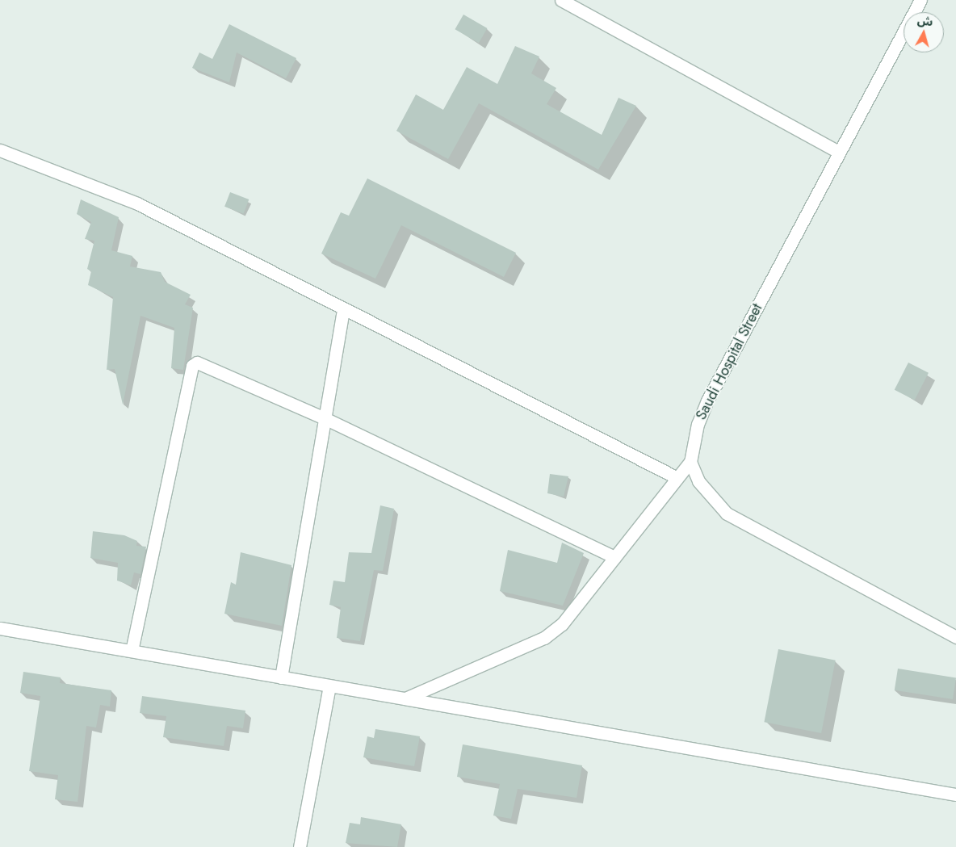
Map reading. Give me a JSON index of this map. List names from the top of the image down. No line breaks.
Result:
{"streets":{"street":["Saudi Hospital Street"]},"north":"top"}
